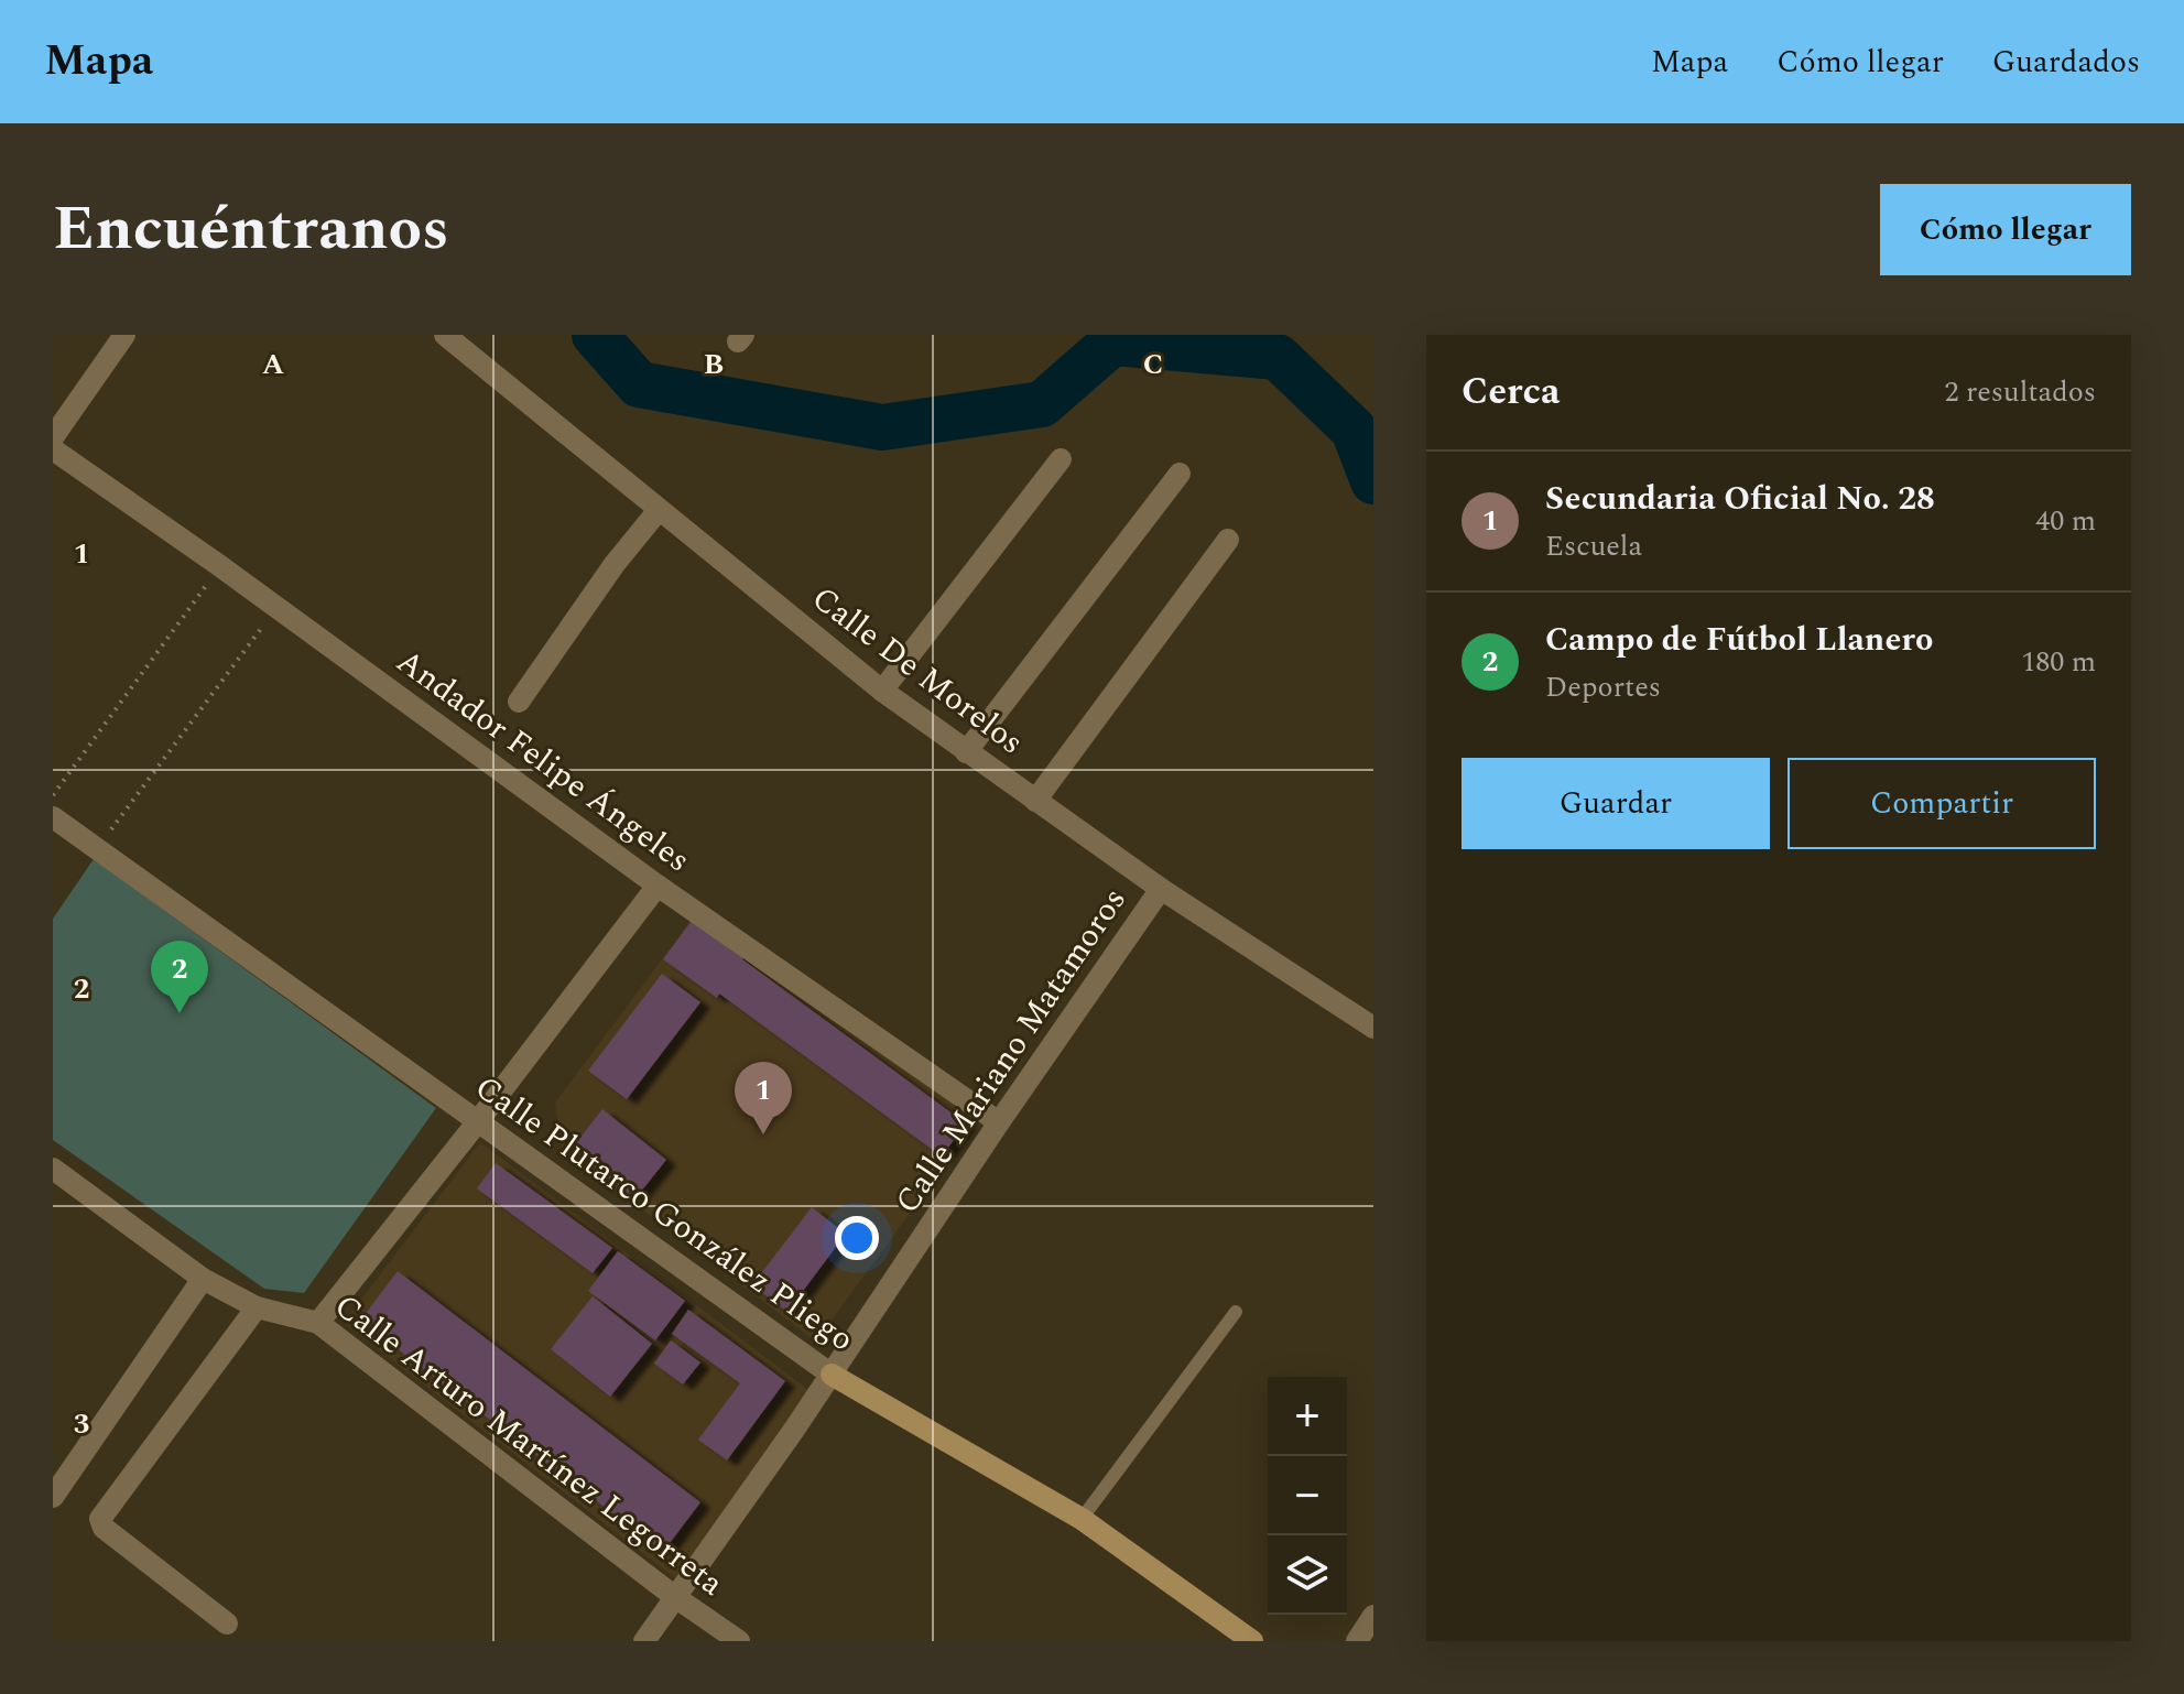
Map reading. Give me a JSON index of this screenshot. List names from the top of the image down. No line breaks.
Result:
{"streets":{"street":["Calle De Morelos","Andador Felipe Ángeles","Calle Mariano Matamoros","Calle Plutarco González Pliego","Calle Arturo Martínez Legorreta"]},"crossings":[["Calle De Morelos","Calle Mariano Matamoros"],["Andador Felipe Ángeles","Calle Mariano Matamoros"],["Calle Mariano Matamoros","Calle Plutarco González Pliego"],["Calle Mariano Matamoros","Calle Arturo Martínez Legorreta"]],"page":{"header":"Mapa","nav":["Mapa","Cómo llegar","Guardados"],"title":"Encuéntranos","buttons":["Cómo llegar",["Guardar","Compartir"]],"heading":["Cerca","2 resultados"],"list":[{"mark":"1","name":"Secundaria Oficial No. 28","note":"Escuela","value":"40 m"},{"mark":"2","name":"Campo de Fútbol Llanero","note":"Deportes","value":"180 m"}],"pins":["2","1"],"map_buttons":["+","−"]},"grid":{"columns":["A","B","C"],"rows":["1","2","3"]}}
